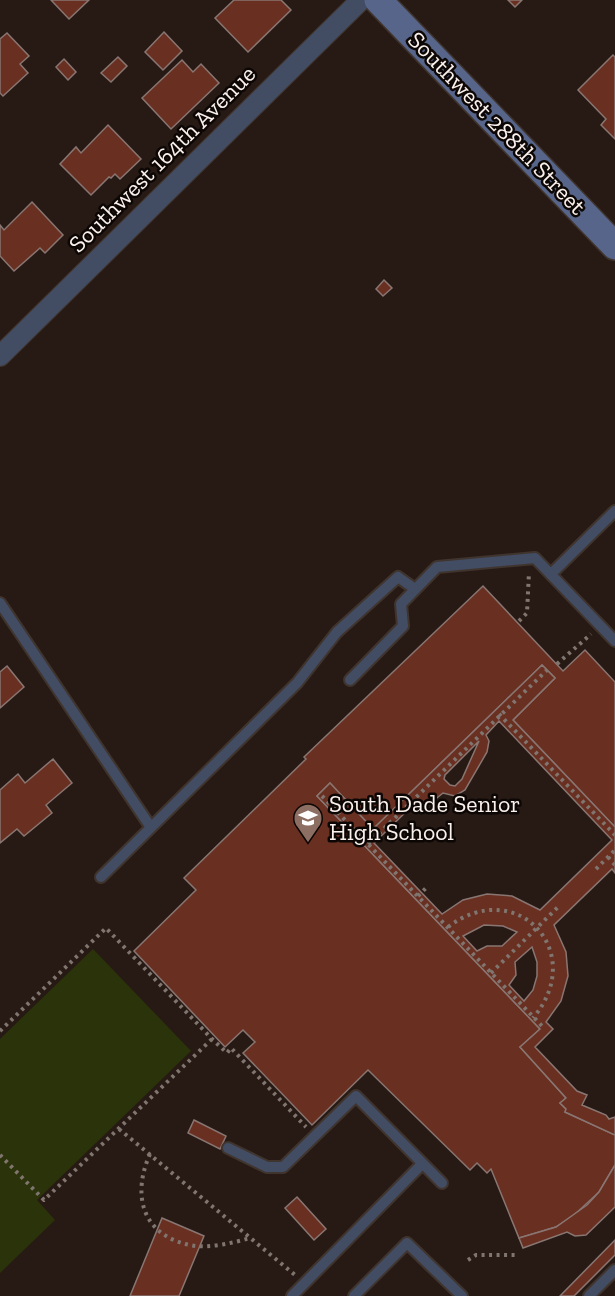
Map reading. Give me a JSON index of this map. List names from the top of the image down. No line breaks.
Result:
{"streets":{"street":["Southwest 288th Street","Southwest 164th Avenue"]},"places":{"school or university":["South Dade Senior High School"]}}
